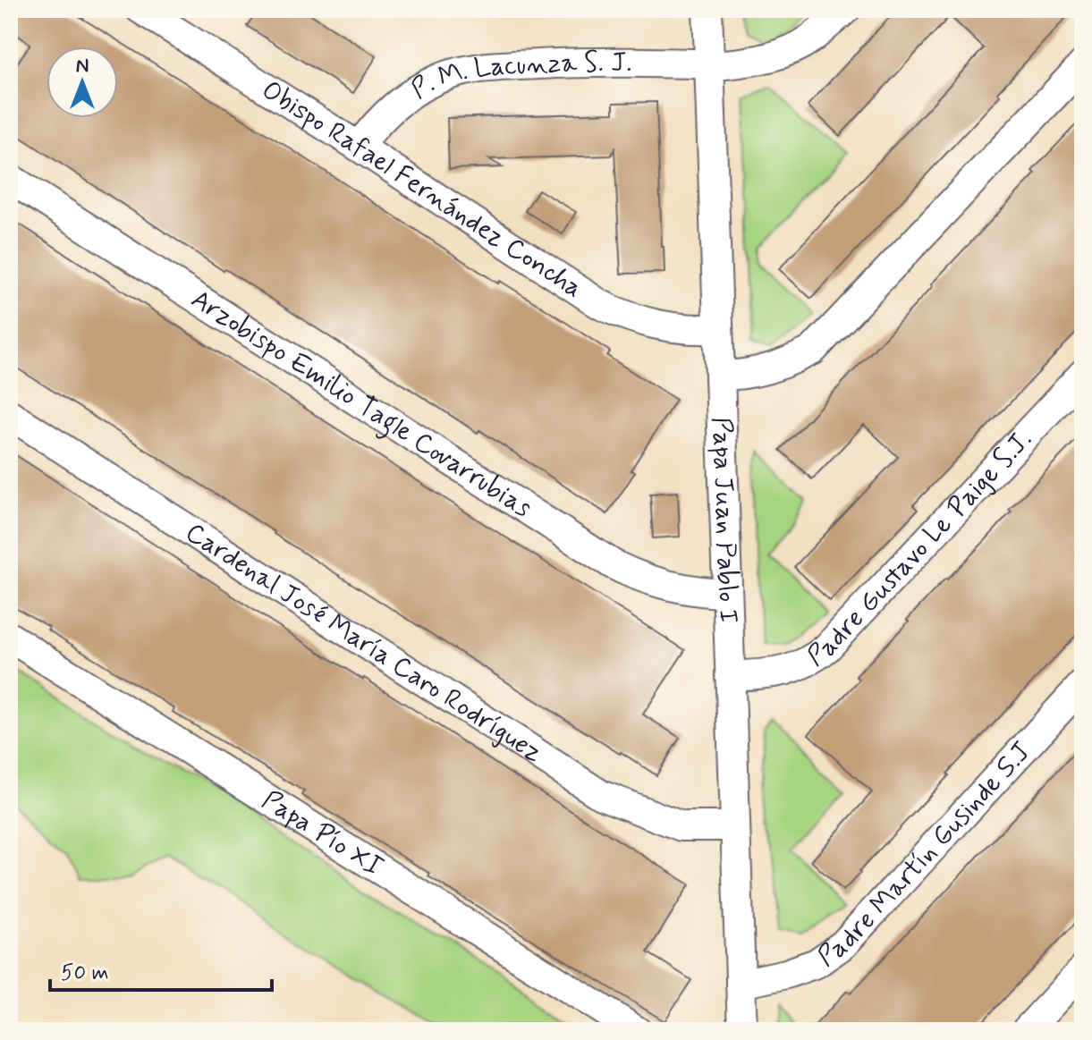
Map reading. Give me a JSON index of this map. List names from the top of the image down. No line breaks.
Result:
{"streets":{"street":["P. M. Lacunza S. J.","Obispo Rafael Fernández Concha","Arzobispo Emilio Tagle Covarrubias","Papa Juan Pablo I","Padre Gustavo Le Paige S.J.","Cardenal José María Caro Rodríguez","Papa Pío XI","Padre Martín Gusinde S.J"]},"crossings":[["P. M. Lacunza S. J.","Obispo Rafael Fernández Concha"],["P. M. Lacunza S. J.","Papa Juan Pablo I"],["Obispo Rafael Fernández Concha","Papa Juan Pablo I"],["Arzobispo Emilio Tagle Covarrubias","Papa Juan Pablo I"],["Papa Juan Pablo I","Padre Gustavo Le Paige S.J."],["Papa Juan Pablo I","Cardenal José María Caro Rodríguez"],["Papa Juan Pablo I","Padre Martín Gusinde S.J"]],"scale_bar":"50 m","north":"top"}
